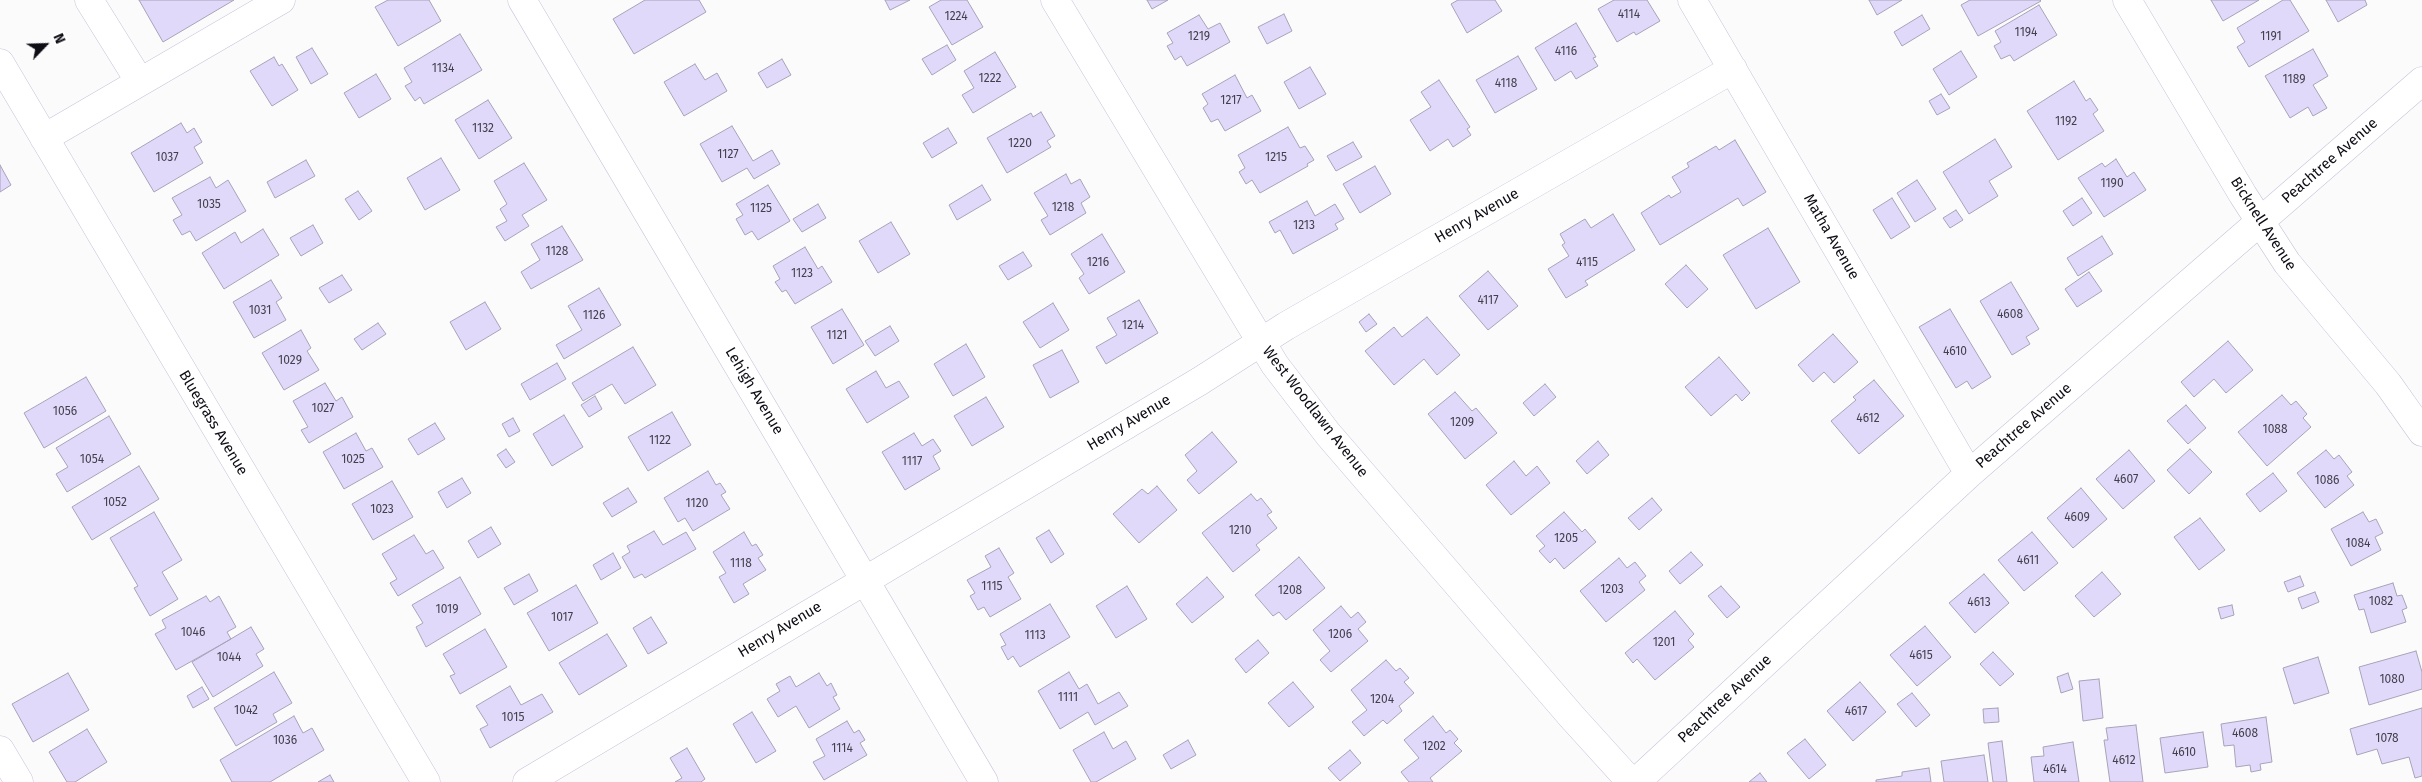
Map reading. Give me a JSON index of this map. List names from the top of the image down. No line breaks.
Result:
{"streets":{"street":["Peachtree Avenue","Henry Avenue","Bicknell Avenue","Matha Avenue","Lehigh Avenue","West Woodlawn Avenue","Bluegrass Avenue"]},"crossings":[["Peachtree Avenue","Bicknell Avenue"],["Peachtree Avenue","Matha Avenue"],["Henry Avenue","Matha Avenue"],["Henry Avenue","Lehigh Avenue"],["Henry Avenue","West Woodlawn Avenue"]],"house_numbers":["4114","1224","1194","1219","1191","4116","1134","1222","1189","4118","1217","1192","1132","1220","1127","1037","1215","1190","1035","1218","1125","1213","1128","1216","4115","1123","4117","1031","4608","1126","1214","1121","4610","1029","1027","1056","4612","1209","1088","1122","1054","1025","1117","4607","1086","1052","1120","1023","4609","1210","1205","1084","4611","1118","1115","1203","1208","1082","4613","1019","1017","1046","1206","1113","1201","4615","1044","1080","1111","1204","1042","4617","1015","4608","1078","1036","1202","1114","4610","4612","4614"],"north":"top right"}
